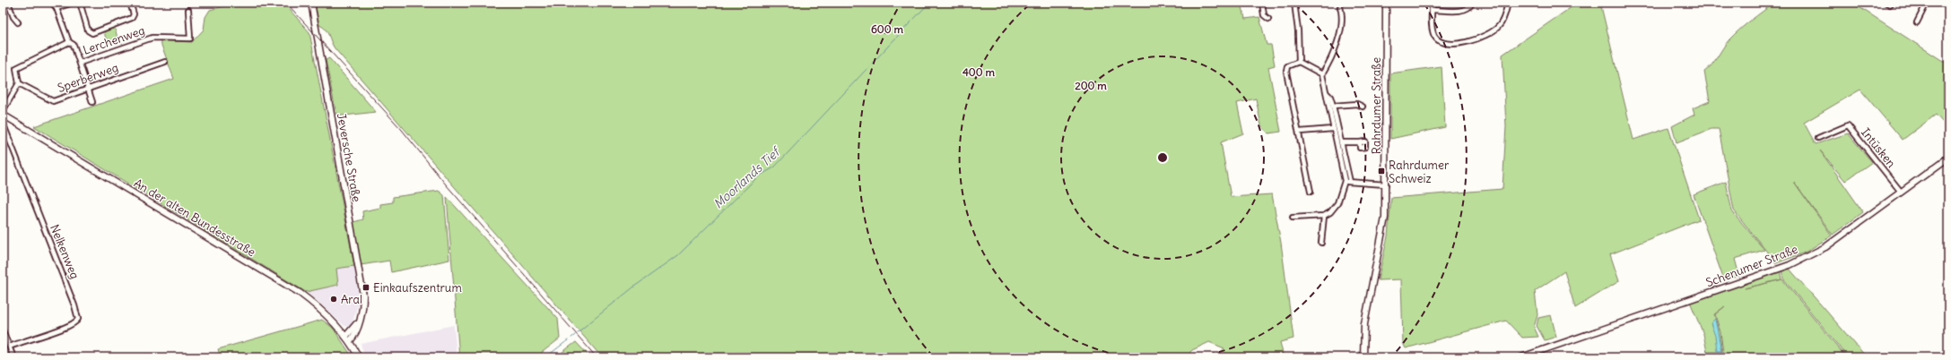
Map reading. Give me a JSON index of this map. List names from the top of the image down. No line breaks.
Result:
{"streets":{"street":["Lerchenweg","Sperberweg","Rahrdumer Straße","Intüsken","Jeversche Straße","An der alten Bundesstraße","Nelkenweg","Schenumer Straße"]},"crossings":[["Intüsken","Schenumer Straße"],["Jeversche Straße","An der alten Bundesstraße"]],"water":["Moorlands Tief"],"places":{"transit":["Rahrdumer Schweiz","Einkaufszentrum"],"other":["Aral"]},"rings":["600 m","400 m","200 m"]}
